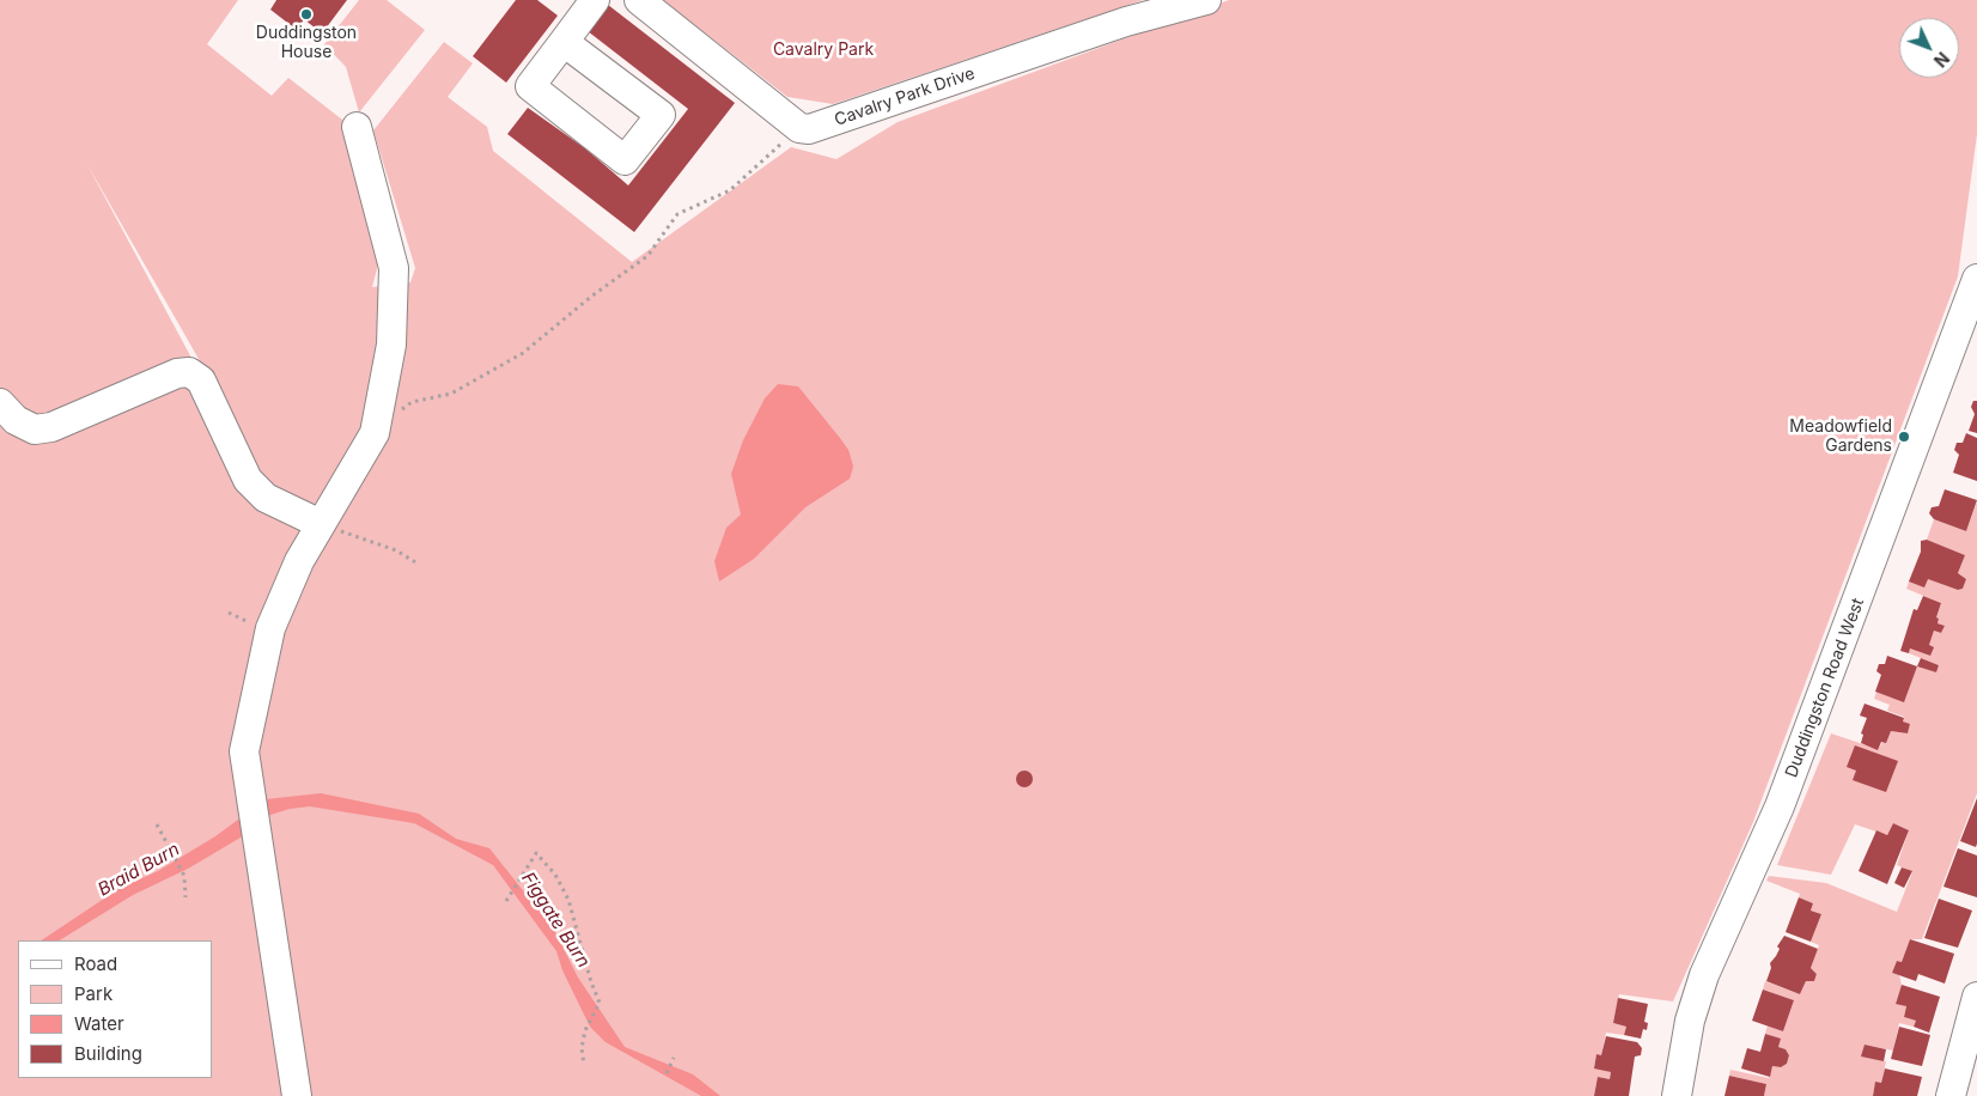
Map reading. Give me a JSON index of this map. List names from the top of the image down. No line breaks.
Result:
{"streets":{"street":["Cavalry Park Drive","Duddingston Road West"]},"water":["Braid Burn","Figgate Burn"],"parks":["Cavalry Park"],"places":["Duddingston House","Meadowfield Gardens"],"legend":["Road","Park","Water","Building"],"north":"bottom right"}
